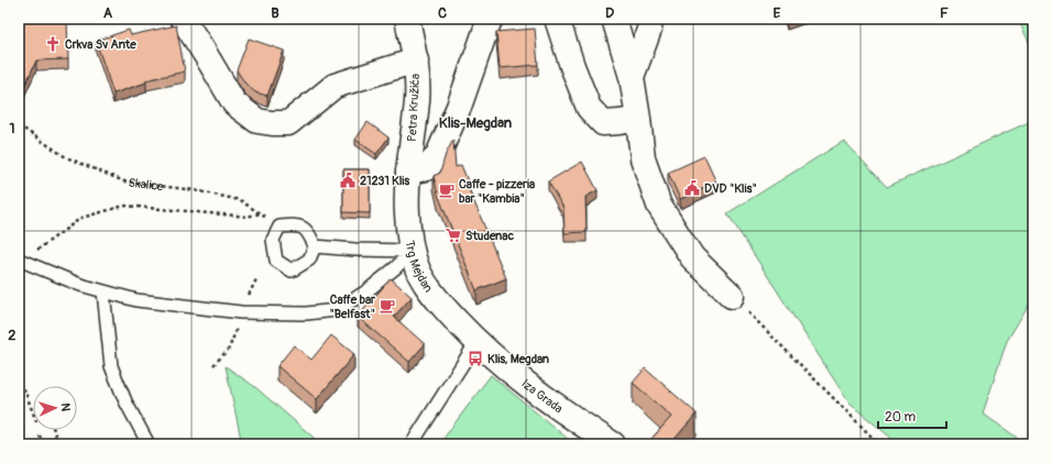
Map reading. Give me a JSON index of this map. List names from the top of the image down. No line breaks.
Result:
{"streets":{"street":["Petra Kružića","Trg Mejdan","Iza Grada"],"path":["Skalice"]},"crossings":[["Petra Kružića","Trg Mejdan"],["Trg Mejdan","Iza Grada"]],"districts":["Klis-Megdan"],"places":{"church":["Crkva Sv Ante"],"public building":["21231 Klis","DVD \"Klis\""],"cafe":["Caffe - pizzeria bar \"Kambia\"","Caffe bar \"Belfast\""],"supermarket":["Studenac"],"bus stop":["Klis, Megdan"]},"scale_bar":"20 m","north":"right","grid":{"columns":["A","B","C","D","E","F"],"rows":["1","2"]}}
